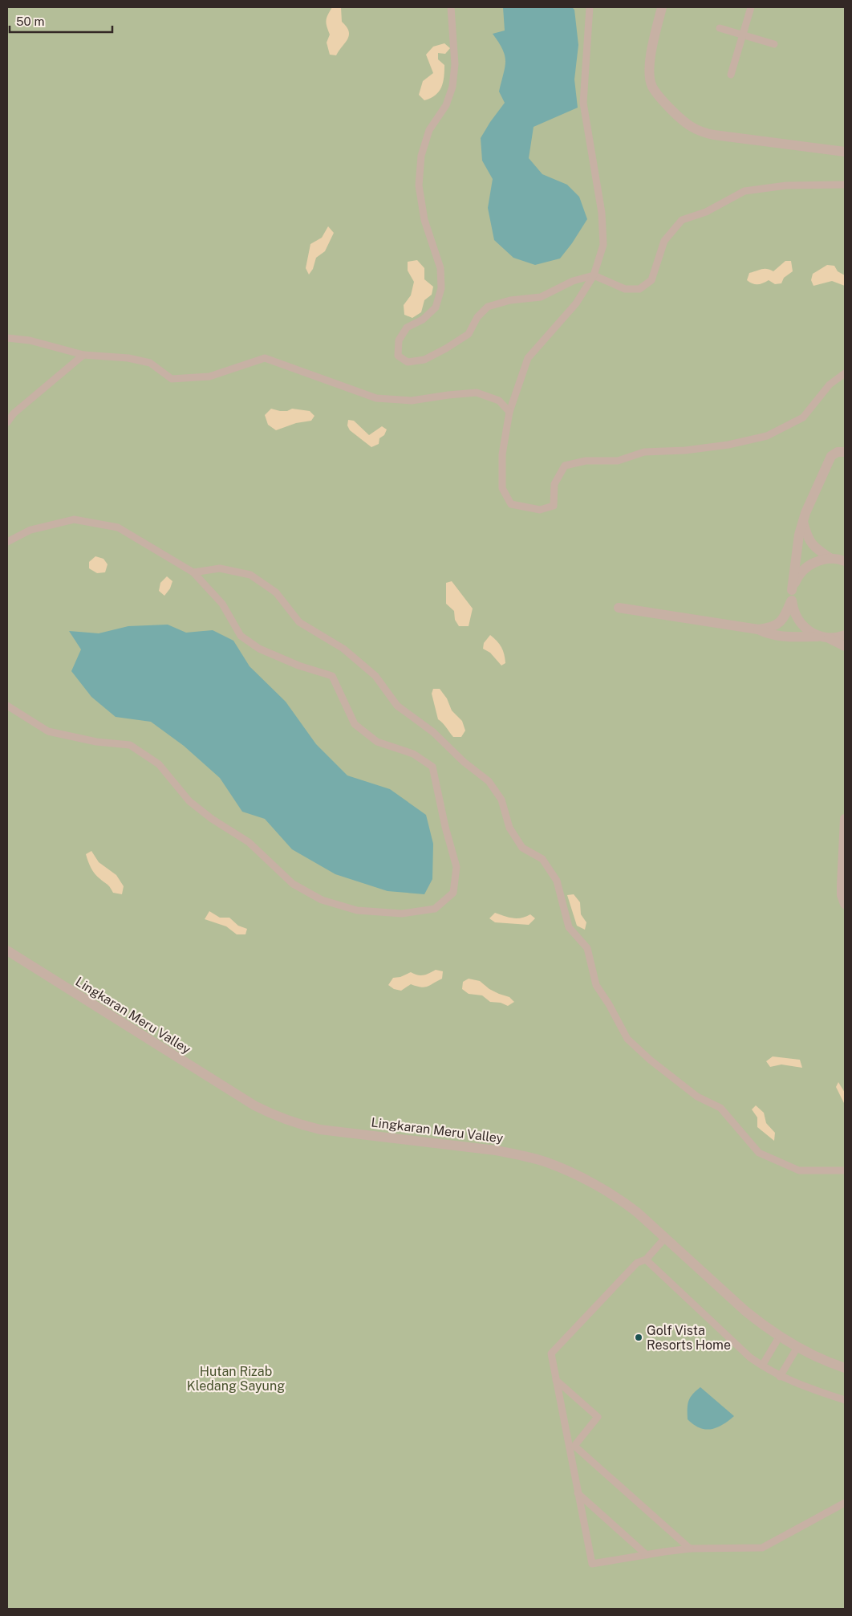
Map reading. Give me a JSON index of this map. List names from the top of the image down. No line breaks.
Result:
{"streets":{"street":["Lingkaran Meru Valley"]},"parks":["Hutan Rizab Kledang Sayung"],"places":["Golf Vista Resorts Home"],"scale_bar":"50 m"}
